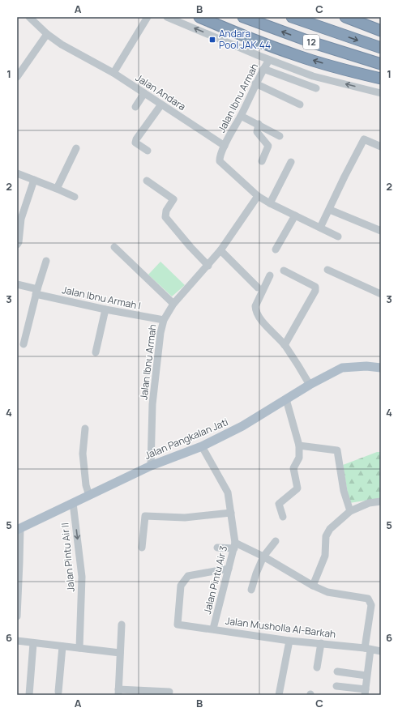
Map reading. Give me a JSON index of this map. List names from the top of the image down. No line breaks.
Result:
{"streets":{"highway":["12"],"main road":["Jalan Pangkalan Jati"],"street":["Jalan Andara","Jalan Ibnu Armah","Jalan Ibnu Armah I","Jalan Pintu Air II","Jalan Pintu Air 3","Jalan Musholla Al-Barkah"]},"crossings":[["Jalan Andara","Jalan Ibnu Armah"],["Jalan Ibnu Armah","Jalan Ibnu Armah I"],["Jalan Ibnu Armah","Jalan Pangkalan Jati"],["Jalan Pangkalan Jati","Jalan Pintu Air II"],["Jalan Pangkalan Jati","Jalan Pintu Air 3"],["Jalan Pintu Air 3","Jalan Musholla Al-Barkah"]],"places":{"transit":["Andara Pool JAK.44"]},"grid":{"columns":["A","B","C"],"rows":["1","2","3","4","5","6"]}}
